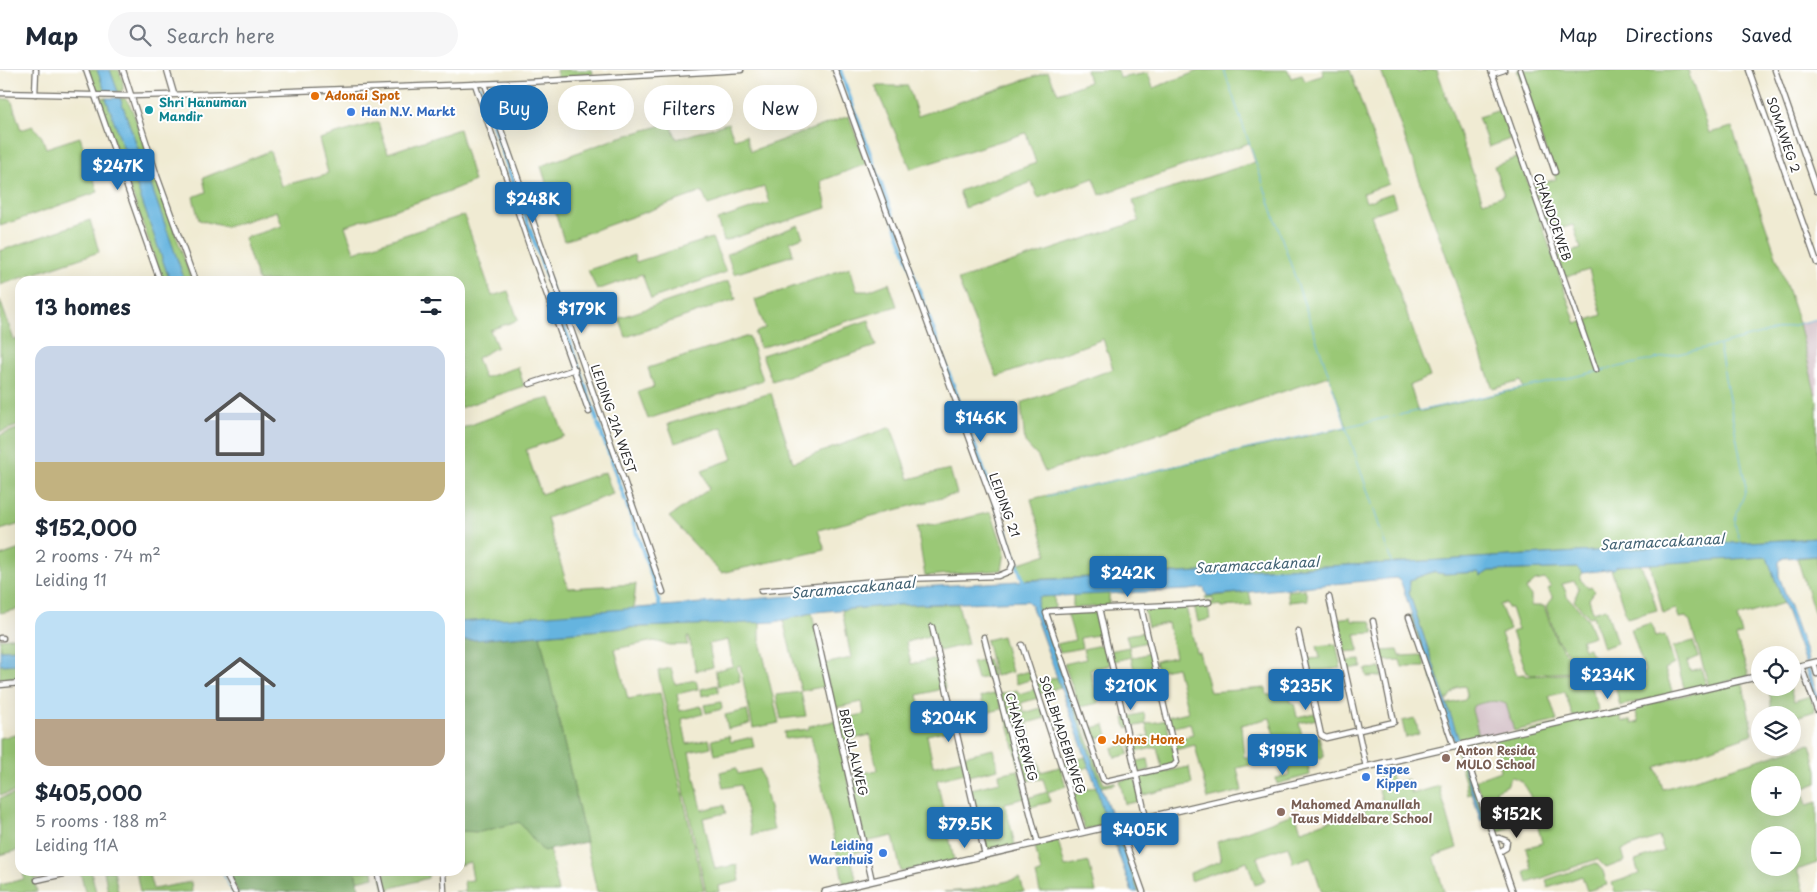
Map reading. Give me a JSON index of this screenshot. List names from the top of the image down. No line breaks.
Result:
{"streets":{"street":["SOMAWEG 2","CHANDOEWEB","LEIDING 21A WEST","LEIDING 21","SOELBHADEBIEWEG","CHANDERWEG","BRIDJLALWEG"]},"water":["Saramaccakanaal"],"places":["Adonai Spot","Shri Hanuman Mandir","Han N.V. Markt","Johns Home","Anton Resida MULO School","Espee Kippen","Mahomed Amanullah Taus Middelbare School","Leiding Warenhuis"],"page":{"header":"Map","search":"Search here","nav":["Map","Directions","Saved"],"chip":["Buy","Rent","Filters","New"],"price":["$247K","$248K","$179K","$146K","$242K","$234K","$210K","$235K","$204K","$195K","$152K","$79.5K","$405K"],"heading":"13 homes","list":[{"name":"$152,000","note":"2 rooms · 74 m² · Leiding 11"},{"name":"$405,000","note":"5 rooms · 188 m² · Leiding 11A"}],"map_buttons":["+","−"]}}
